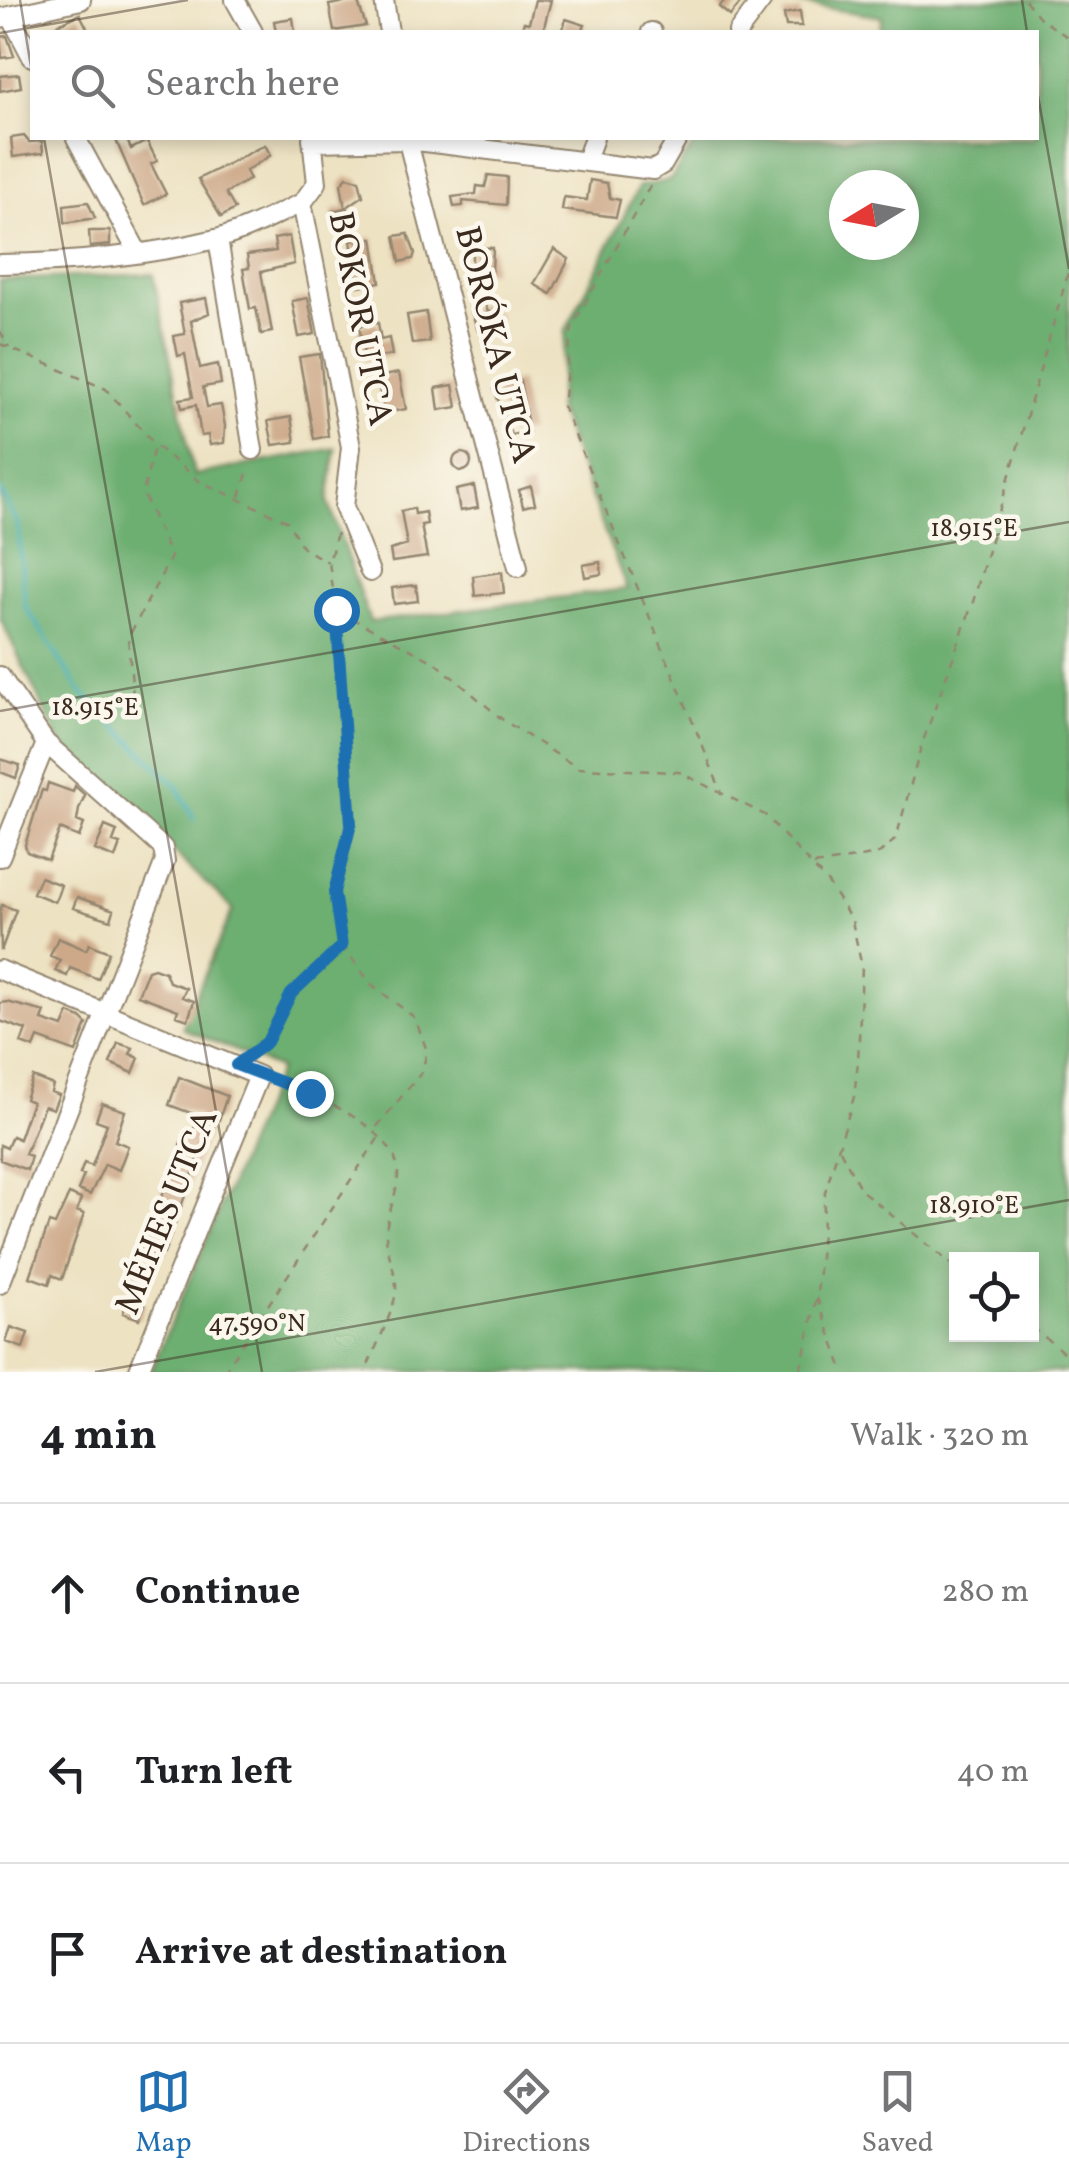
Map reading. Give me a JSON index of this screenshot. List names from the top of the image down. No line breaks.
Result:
{"streets":{"street":["BOKOR UTCA","BORÓKA UTCA","MÉHES UTCA"]},"north":"left","page":{"search":"Search here","heading":["4 min","Walk · 320 m"],"list":[["Continue","280 m"],["Turn left","40 m"],"Arrive at destination"],"nav":["Map","Directions","Saved"]},"coordinates":["18.915°E","18.910°E","47.590°N"]}
